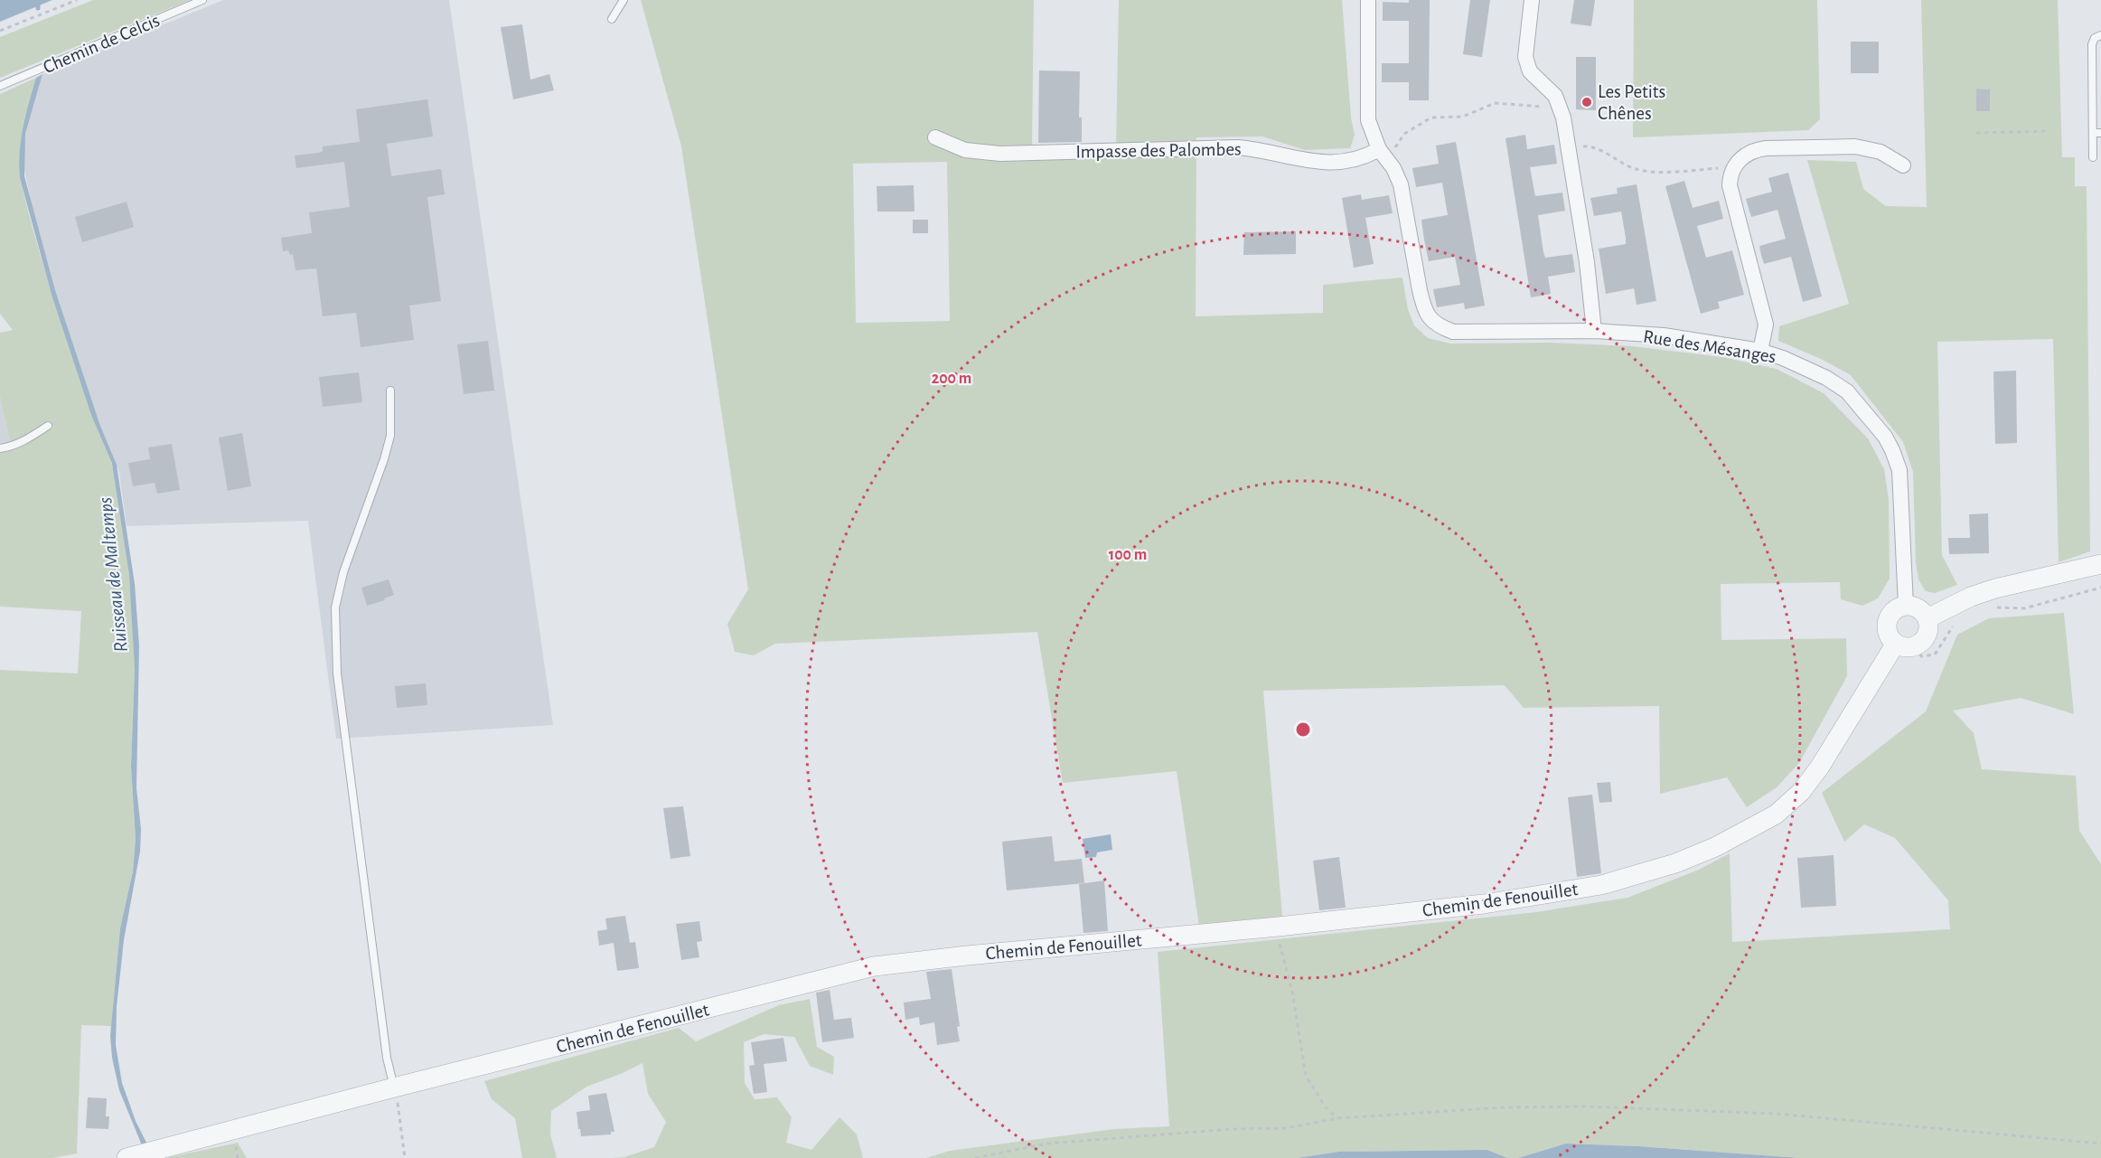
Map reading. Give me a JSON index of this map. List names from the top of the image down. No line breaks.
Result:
{"streets":{"street":["Impasse des Palombes","Rue des Mésanges","Chemin de Fenouillet"],"lane":["Chemin de Celcis"]},"crossings":[["Impasse des Palombes","Rue des Mésanges"],["Rue des Mésanges","Chemin de Fenouillet"]],"water":["Ruisseau de Maltemps"],"places":["Les Petits Chênes"],"rings":["200 m","100 m"]}
